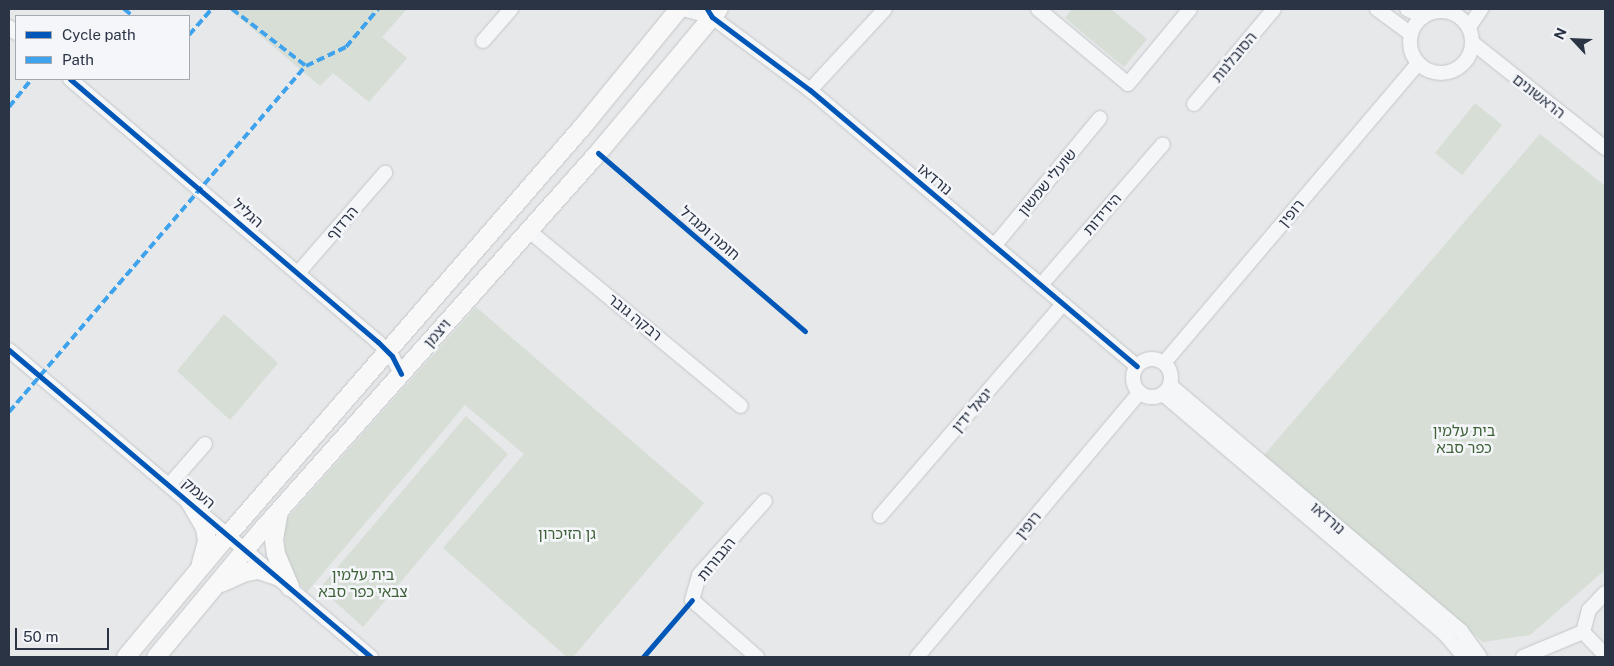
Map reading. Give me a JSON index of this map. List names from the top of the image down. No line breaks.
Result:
{"streets":{"main road":["ויצמן"],"street":["הסובלנות","הראשונים","נורדאו","שועלי שמשון","הגליל","רופין","הידידות","הרדוף","רבקה גובר","יגאל ידין","העמק","הגבורות"],"cycle path":["חומה ומגדל"]},"crossings":[["הראשונים","רופין"],["נורדאו","שועלי שמשון"],["נורדאו","רופין"],["נורדאו","הידידות"],["נורדאו","ויצמן"],["נורדאו","יגאל ידין"],["הגליל","הרדוף"],["הגליל","ויצמן"],["רבקה גובר","ויצמן"],["ויצמן","העמק"]],"parks":["בית עלמין כפר סבא","גן הזיכרון","בית עלמין צבאי כפר סבא"],"legend":["Cycle path","Path"],"scale_bar":"50 m","north":"top left"}
